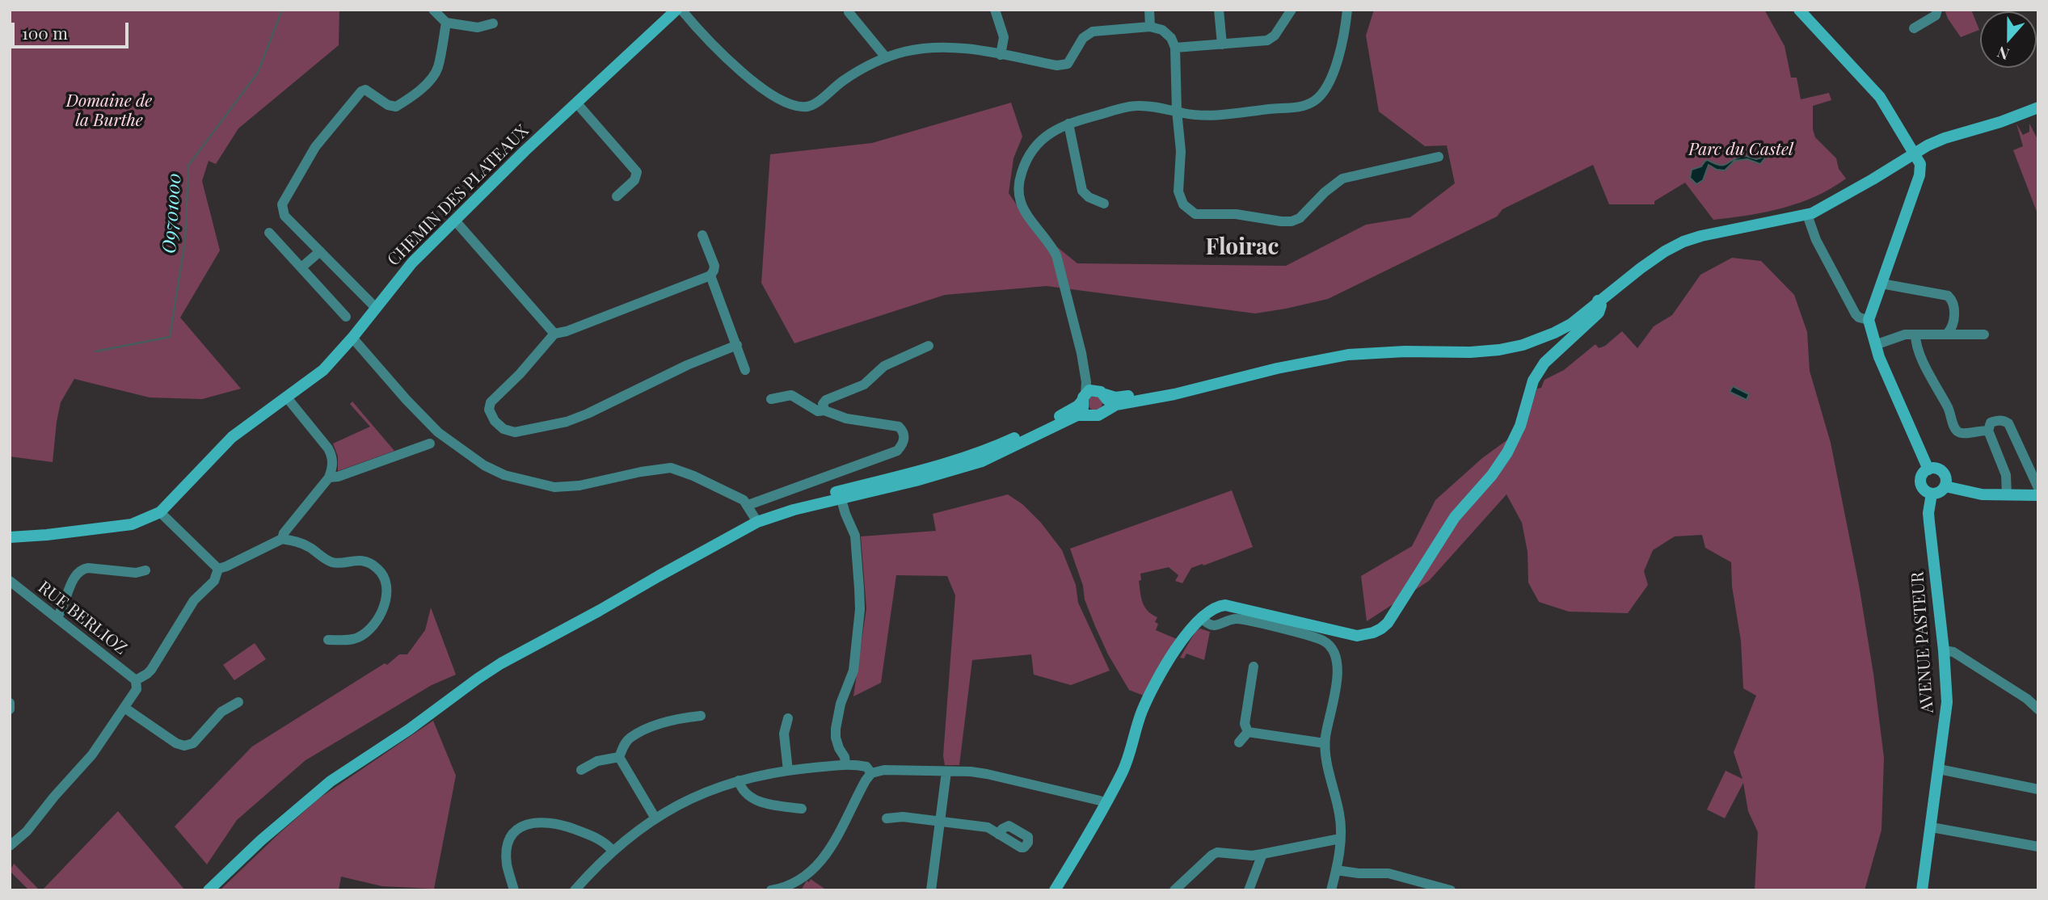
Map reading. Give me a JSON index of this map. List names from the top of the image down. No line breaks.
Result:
{"streets":{"street":["CHEMIN DES PLATEAUX","RUE BERLIOZ","AVENUE PASTEUR"]},"districts":["Floirac"],"water":["O9701000"],"parks":["Domaine de la Burthe","Parc du Castel"],"scale_bar":"100 m","north":"bottom"}
